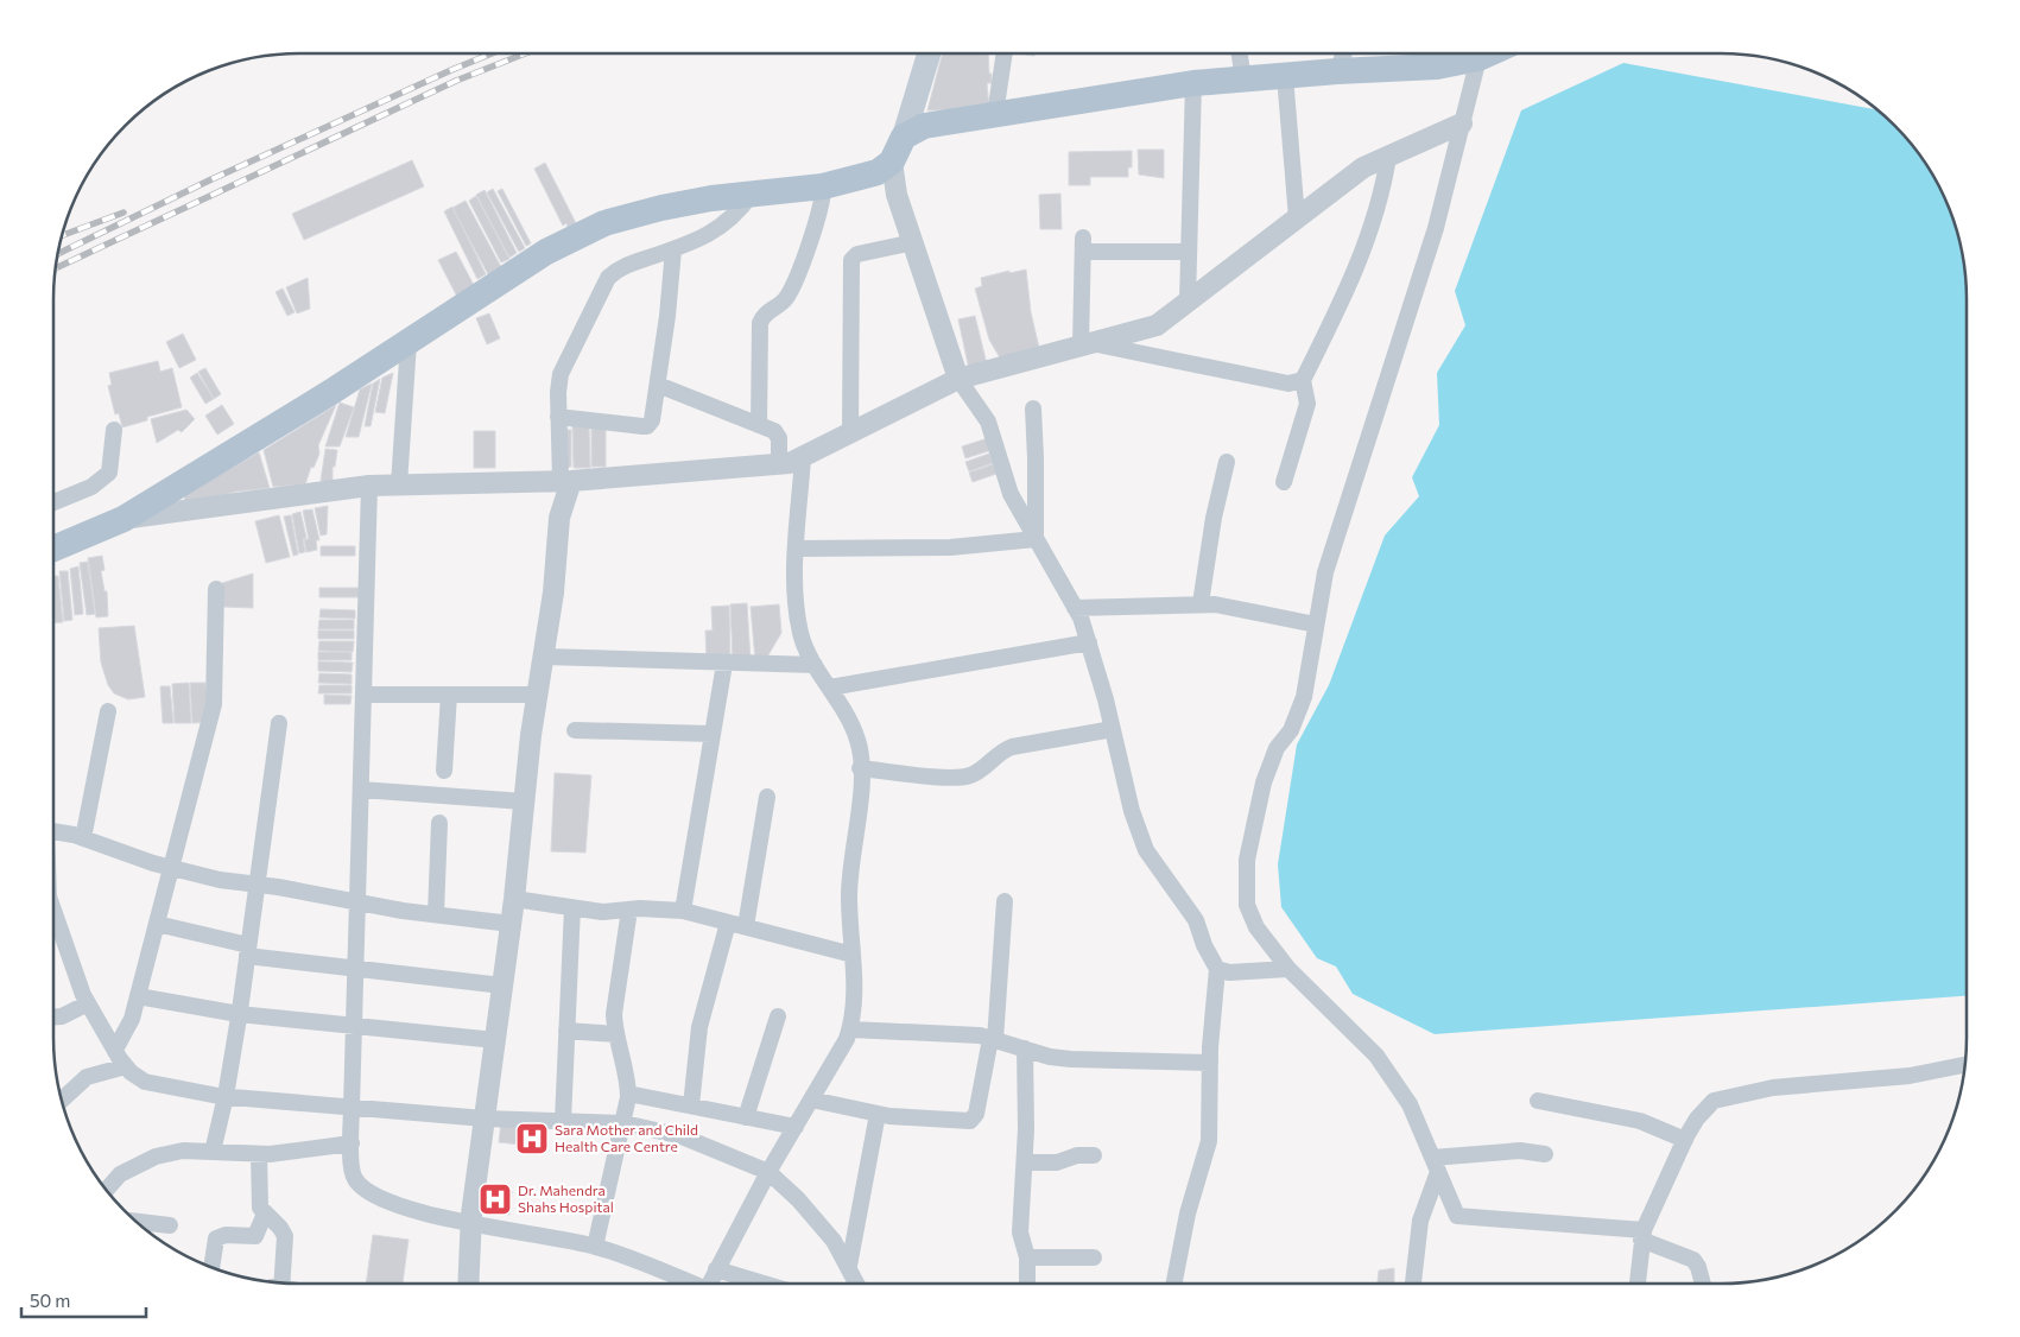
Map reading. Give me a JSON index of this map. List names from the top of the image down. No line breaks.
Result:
{"places":{"hospital":["Sara Mother and Child Health Care Centre","Dr. Mahendra Shahs Hospital"]},"scale_bar":"50 m"}
